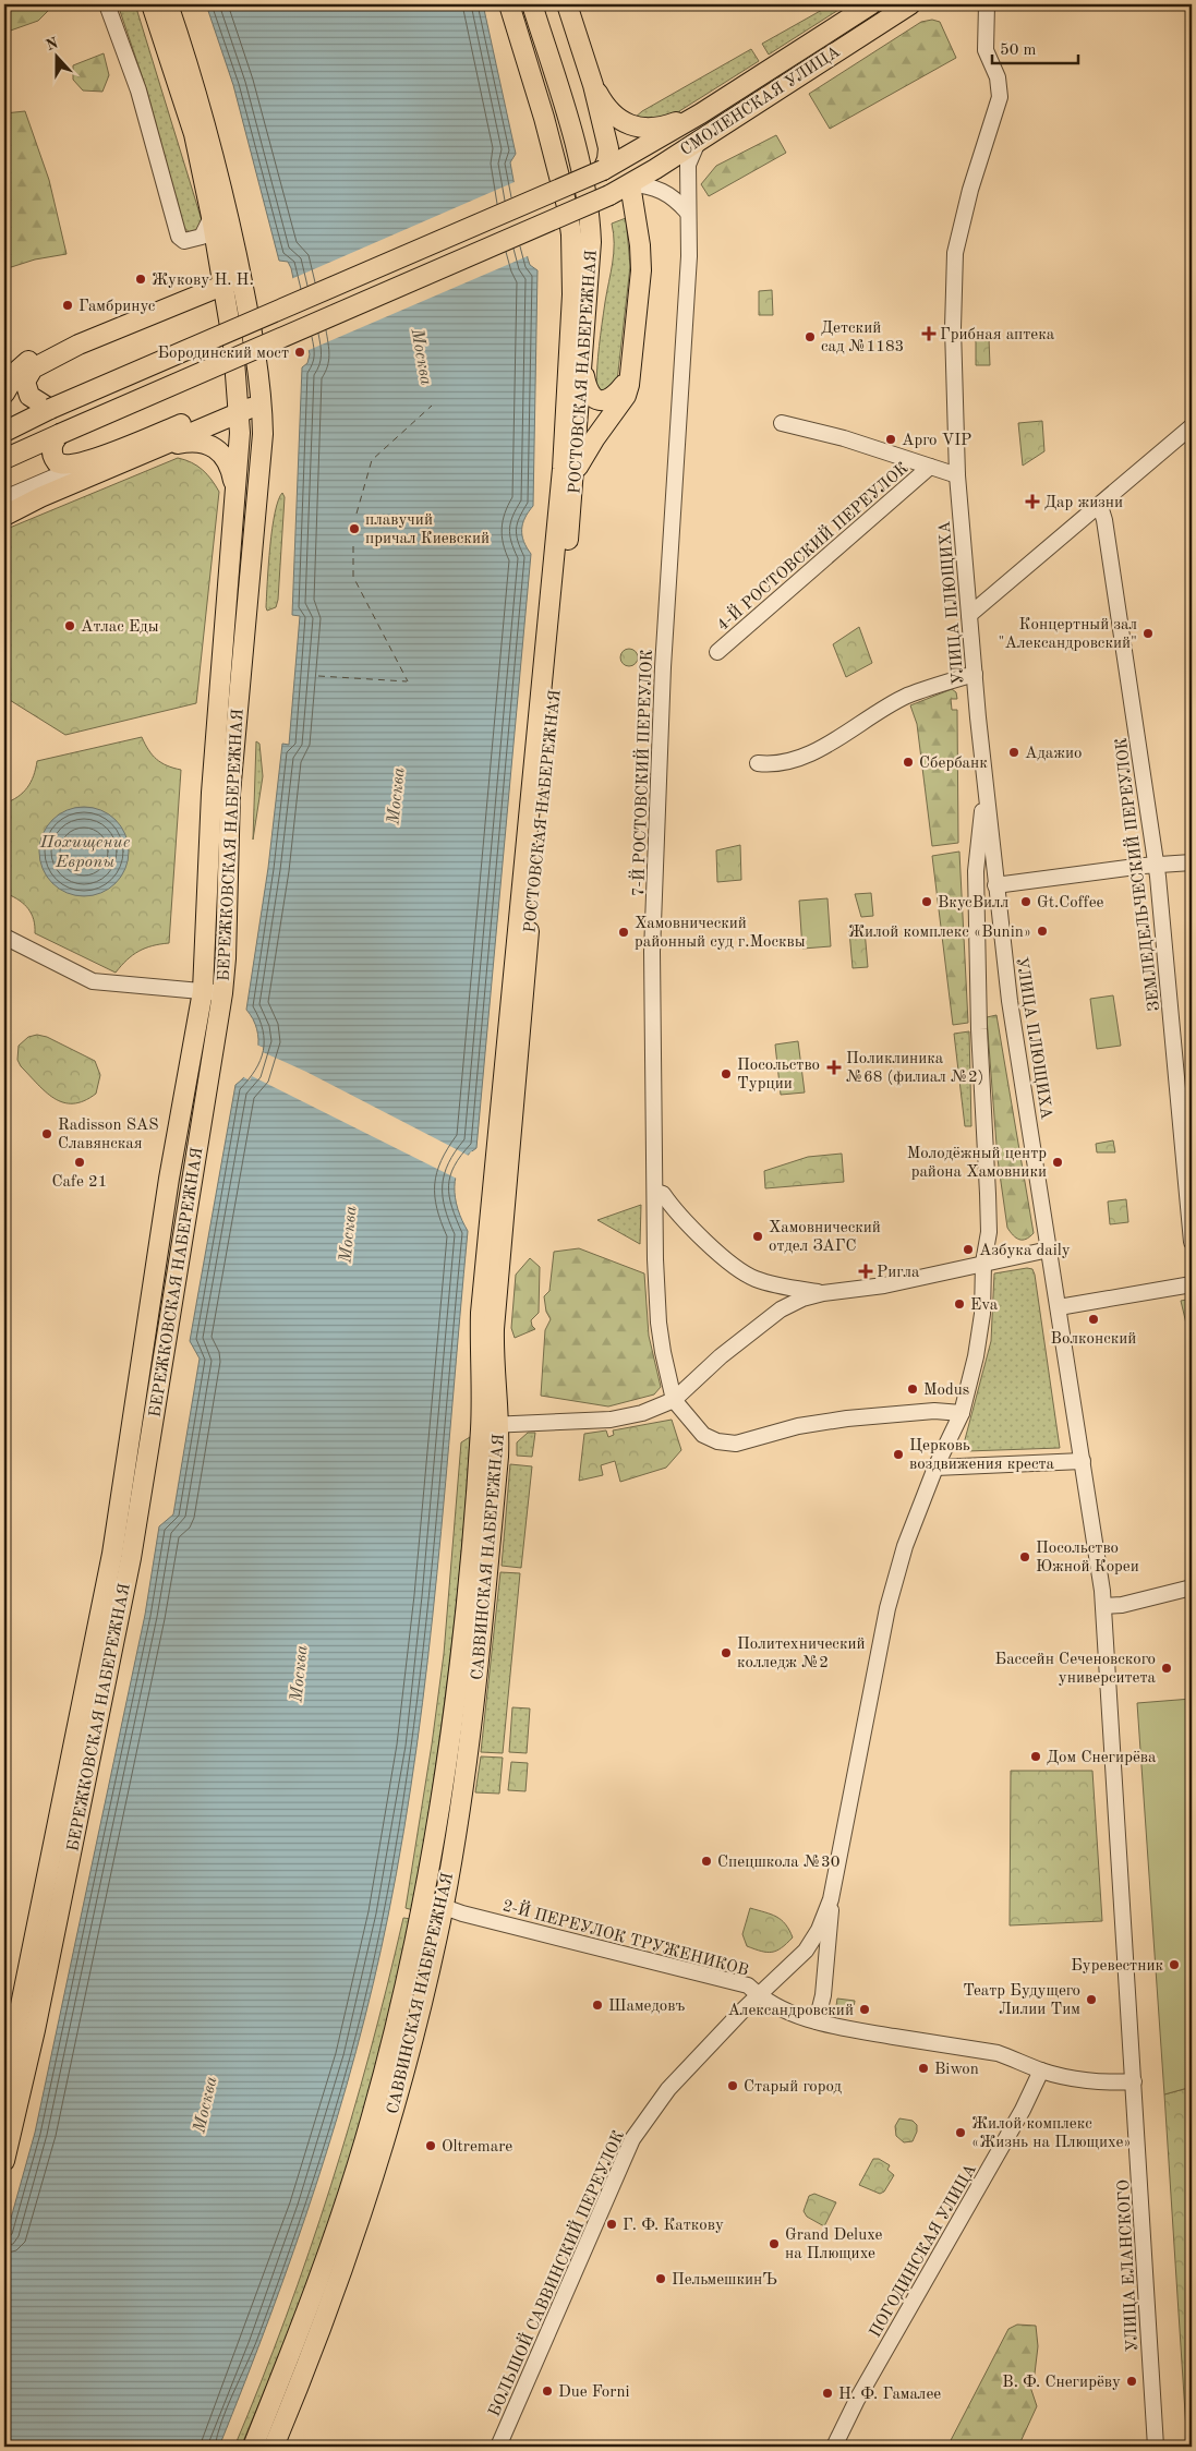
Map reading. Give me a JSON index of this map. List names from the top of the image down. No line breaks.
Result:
{"streets":{"main road":["СМОЛЕНСКАЯ УЛИЦА","РОСТОВСКАЯ НАБЕРЕЖНАЯ","БЕРЕЖКОВСКАЯ НАБЕРЕЖНАЯ","САВВИНСКАЯ НАБЕРЕЖНАЯ"],"street":["4-Й РОСТОВСКИЙ ПЕРЕУЛОК","УЛИЦА ПЛЮЩИХА","7-Й РОСТОВСКИЙ ПЕРЕУЛОК","ЗЕМЛЕДЕЛЬЧЕСКИЙ ПЕРЕУЛОК","2-Й ПЕРЕУЛОК ТРУЖЕНИКОВ","ПОГОДИНСКАЯ УЛИЦА","УЛИЦА ЕЛАНСКОГО","БОЛЬШОЙ САВВИНСКИЙ ПЕРЕУЛОК"]},"crossings":[["СМОЛЕНСКАЯ УЛИЦА","7-Й РОСТОВСКИЙ ПЕРЕУЛОК"],["РОСТОВСКАЯ НАБЕРЕЖНАЯ","САВВИНСКАЯ НАБЕРЕЖНАЯ"],["УЛИЦА ПЛЮЩИХА","2-Й ПЕРЕУЛОК ТРУЖЕНИКОВ"],["УЛИЦА ПЛЮЩИХА","УЛИЦА ЕЛАНСКОГО"],["САВВИНСКАЯ НАБЕРЕЖНАЯ","2-Й ПЕРЕУЛОК ТРУЖЕНИКОВ"],["2-Й ПЕРЕУЛОК ТРУЖЕНИКОВ","ПОГОДИНСКАЯ УЛИЦА"],["2-Й ПЕРЕУЛОК ТРУЖЕНИКОВ","УЛИЦА ЕЛАНСКОГО"],["2-Й ПЕРЕУЛОК ТРУЖЕНИКОВ","БОЛЬШОЙ САВВИНСКИЙ ПЕРЕУЛОК"]],"water":["Москва","Похищение Европы"],"places":{"other":["Жукову Н. Н.","Гамбринус","Детский сад №1183","Бородинский мост","Арго VIP","плавучий причал Киевский","Атлас Еды","Концертный зал \"Александровский\"","Адажио","Сбербанк","ВкусВилл","Gt.Coffee","Жилой комплекс «Bunin»","Хамовнический районный суд г.Москвы","Посольство Турции","Radisson SAS Славянская","Cafe 21","Молодёжный центр района Хамовники","Хамовнический отдел ЗАГС","Азбука daily","Eva","Волконский","Modus","Церковь воздвижения креста","Посольство Южной Кореи","Политехнический колледж №2","Бассейн Сеченовского университета","Дом Снегирёва","Спецшкола №30","Буревестник","Театр Будущего Лилии Тим","Шамедовъ","Александровский","Biwon","Старый город","Жилой комплекс «Жизнь на Плющихе»","Oltremare","Г. Ф. Каткову","Grand Deluxe на Плющихе","ПельмешкинЪ","В. Ф. Снегирёву","Due Forni","Н. Ф. Гамалее"],"health":["Грибная аптека","Дар жизни","Поликлиника №68 (филиал №2)","Ригла"]},"scale_bar":"50 m","north":"top"}
